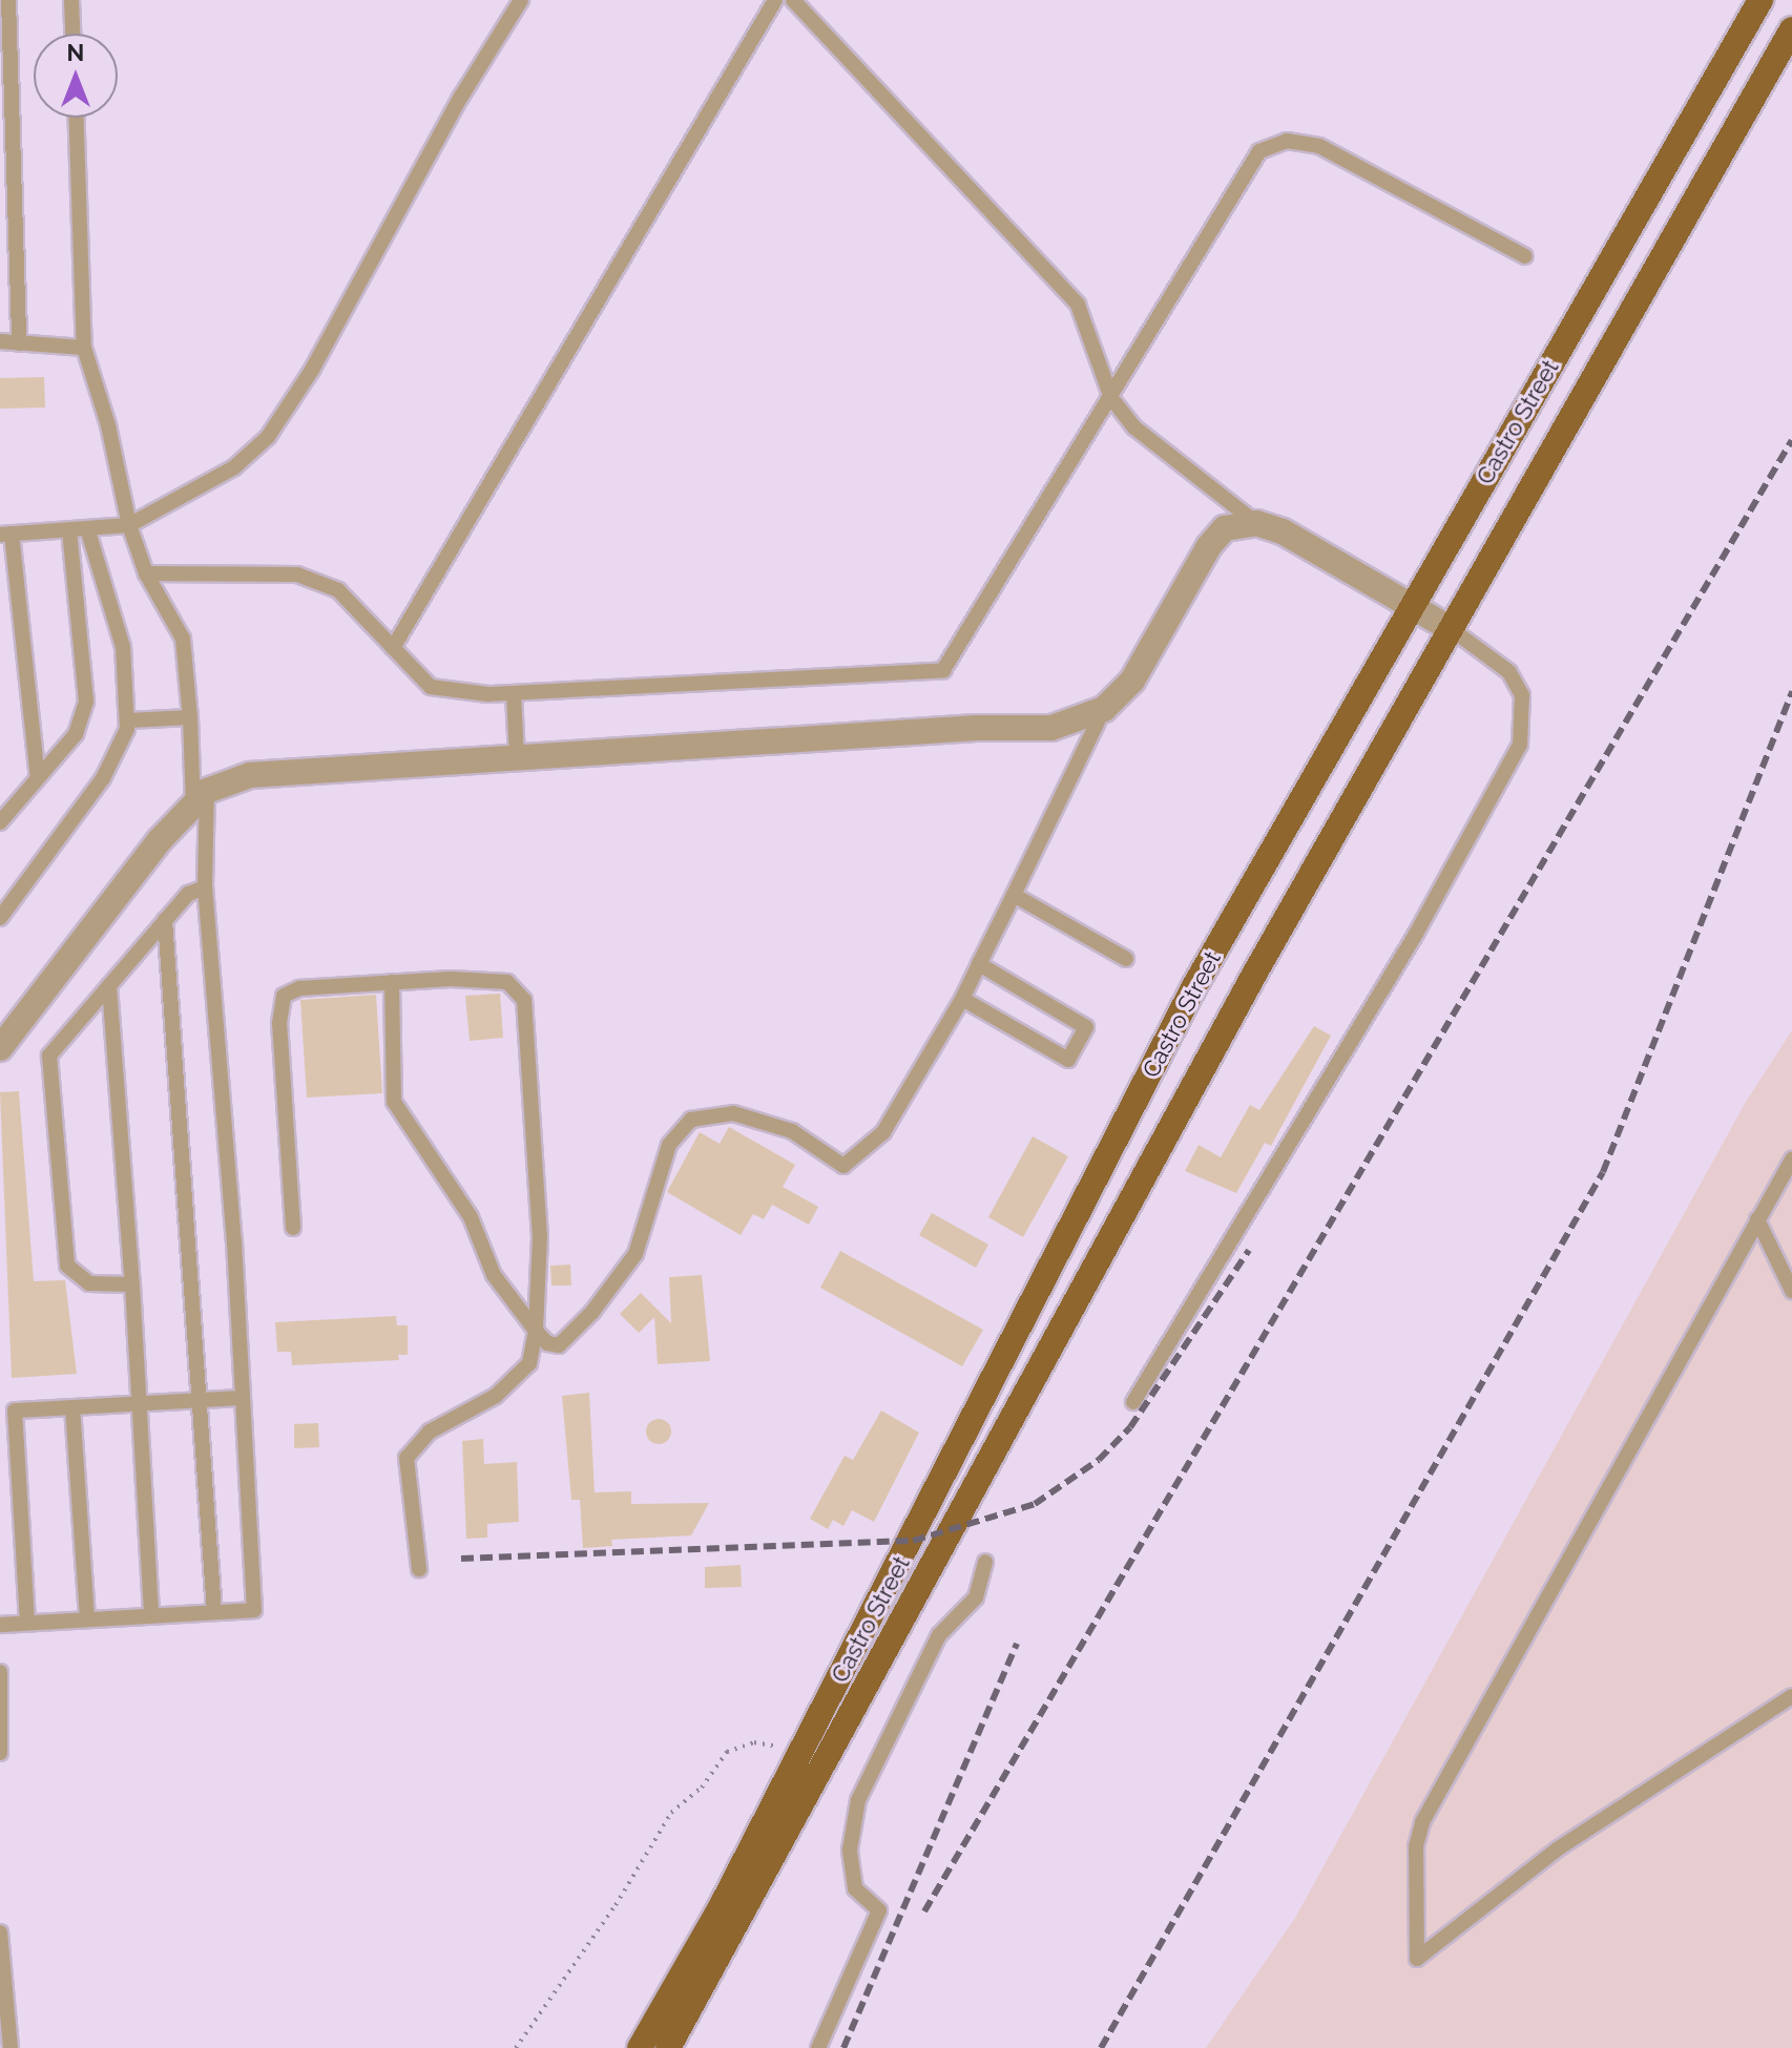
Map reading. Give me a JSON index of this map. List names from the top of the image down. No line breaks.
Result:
{"streets":{"main road":["Castro Street"]},"north":"top"}
